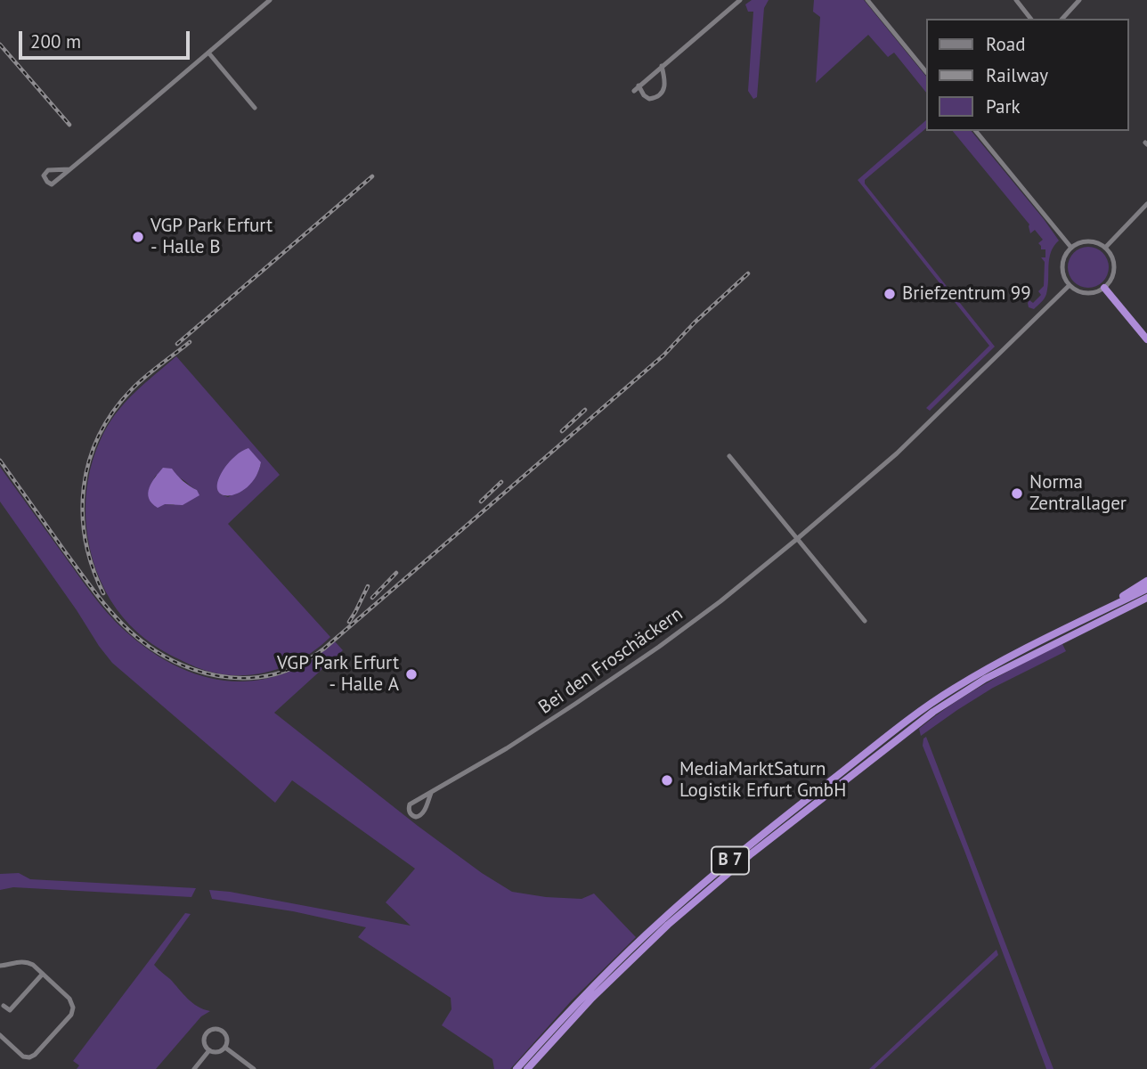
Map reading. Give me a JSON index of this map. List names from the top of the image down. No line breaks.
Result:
{"streets":{"highway":["B 7"],"street":["Bei den Froschäckern"]},"places":["VGP Park Erfurt - Halle B","Briefzentrum 99","Norma Zentrallager","VGP Park Erfurt - Halle A","MediaMarktSaturn Logistik Erfurt GmbH"],"legend":["Road","Railway","Park"],"scale_bar":"200 m"}
